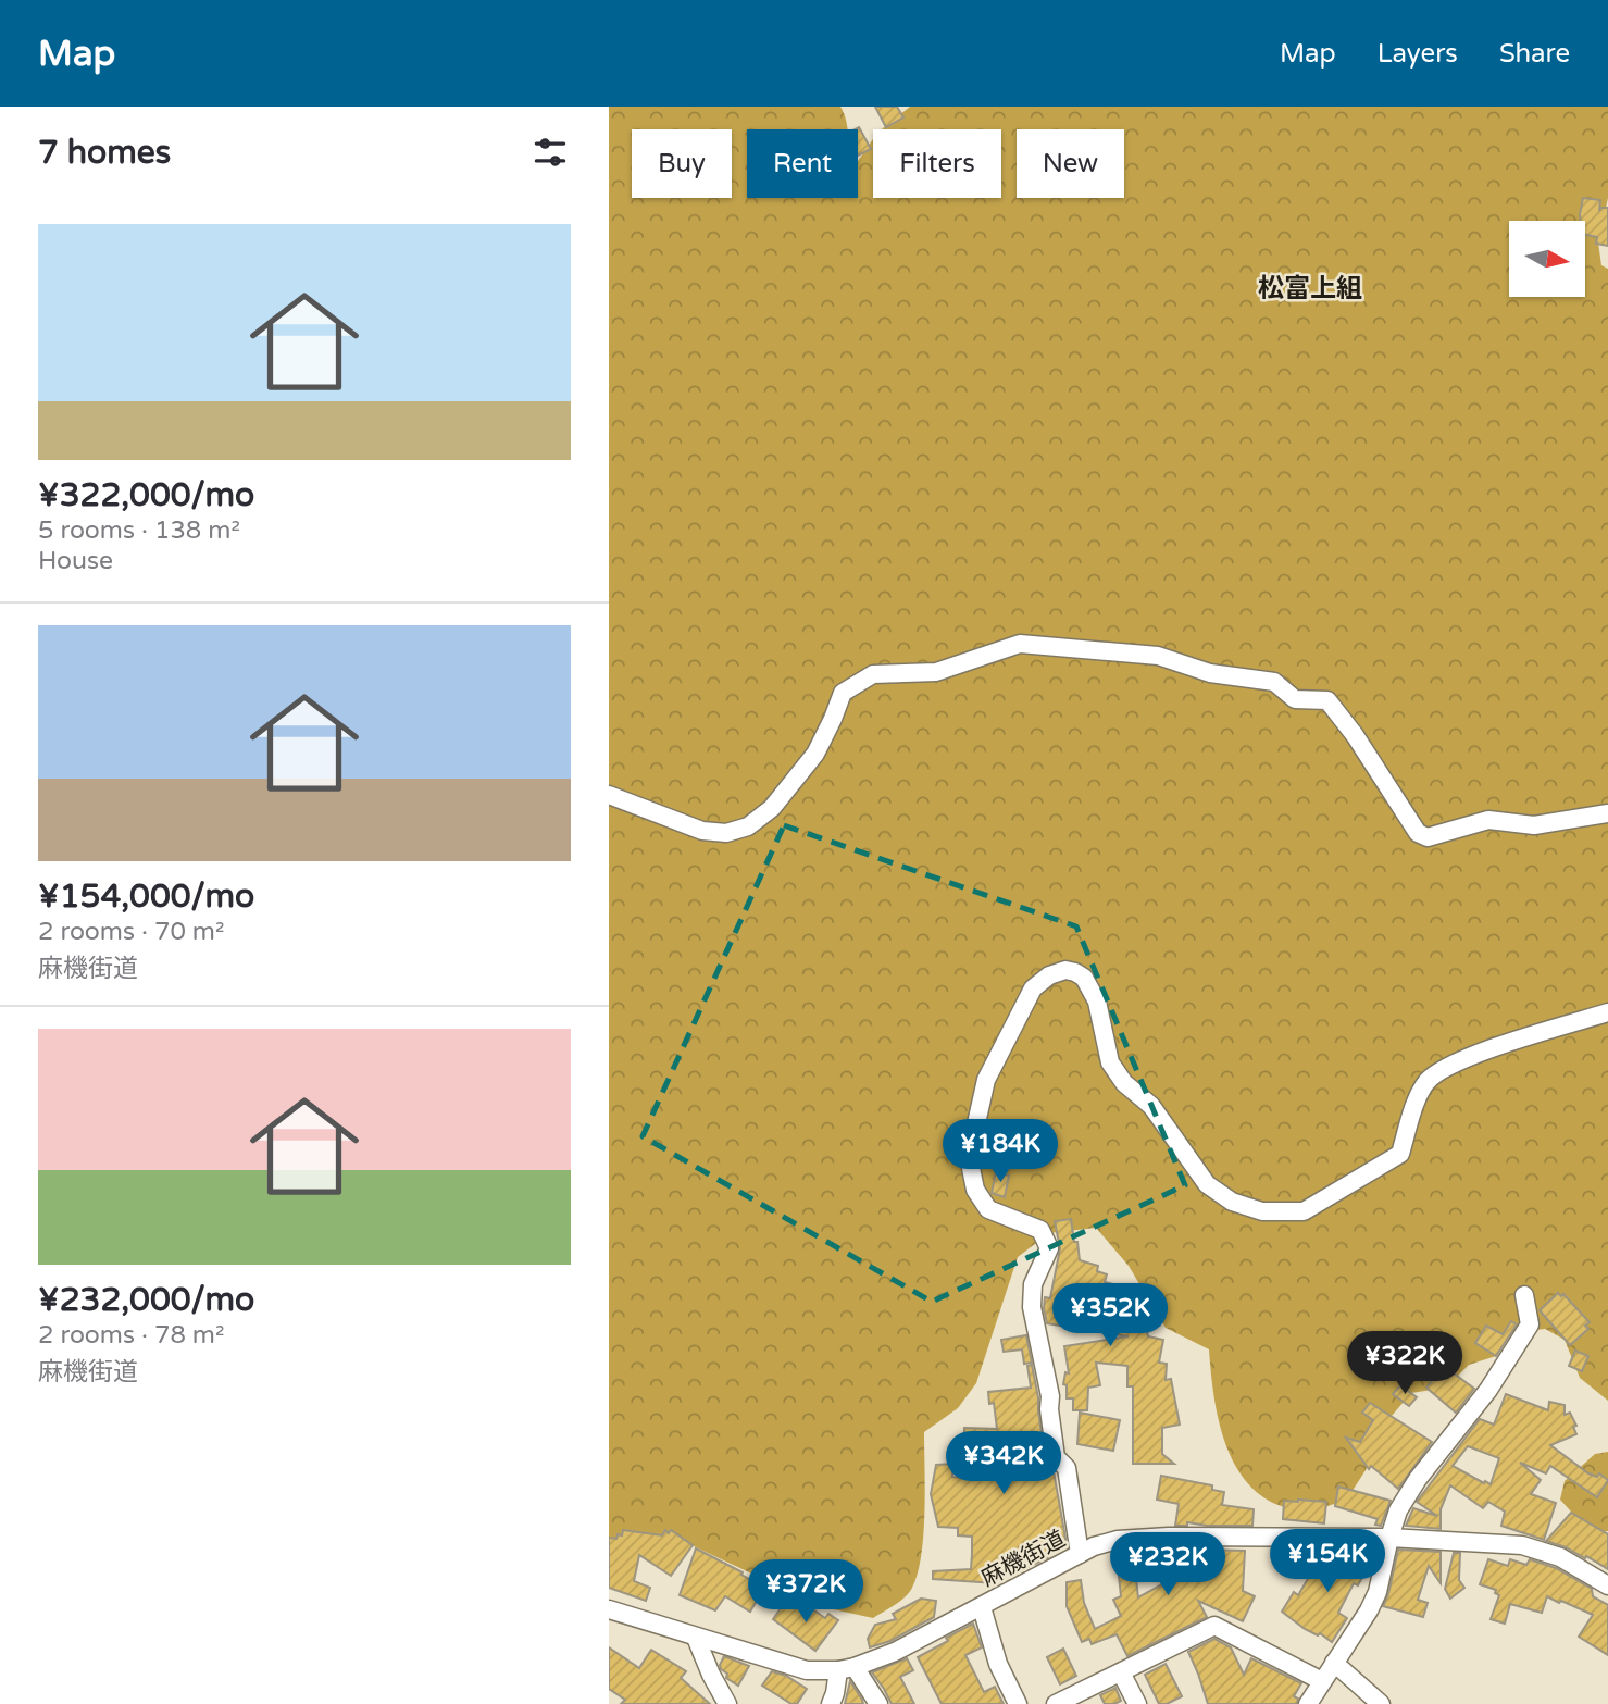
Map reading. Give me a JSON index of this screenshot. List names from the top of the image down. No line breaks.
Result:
{"streets":{"street":["麻機街道"]},"districts":["松富上組"],"north":"right","page":{"header":"Map","nav":["Map","Layers","Share"],"heading":"7 homes","chip":["Buy","Rent","Filters","New"],"list":[{"name":"¥322,000/mo","note":"5 rooms · 138 m² · House"},{"name":"¥154,000/mo","note":"2 rooms · 70 m² · 麻機街道"},{"name":"¥232,000/mo","note":"2 rooms · 78 m² · 麻機街道"}],"price":["¥184K","¥352K","¥322K","¥342K","¥154K","¥232K","¥372K"]}}
